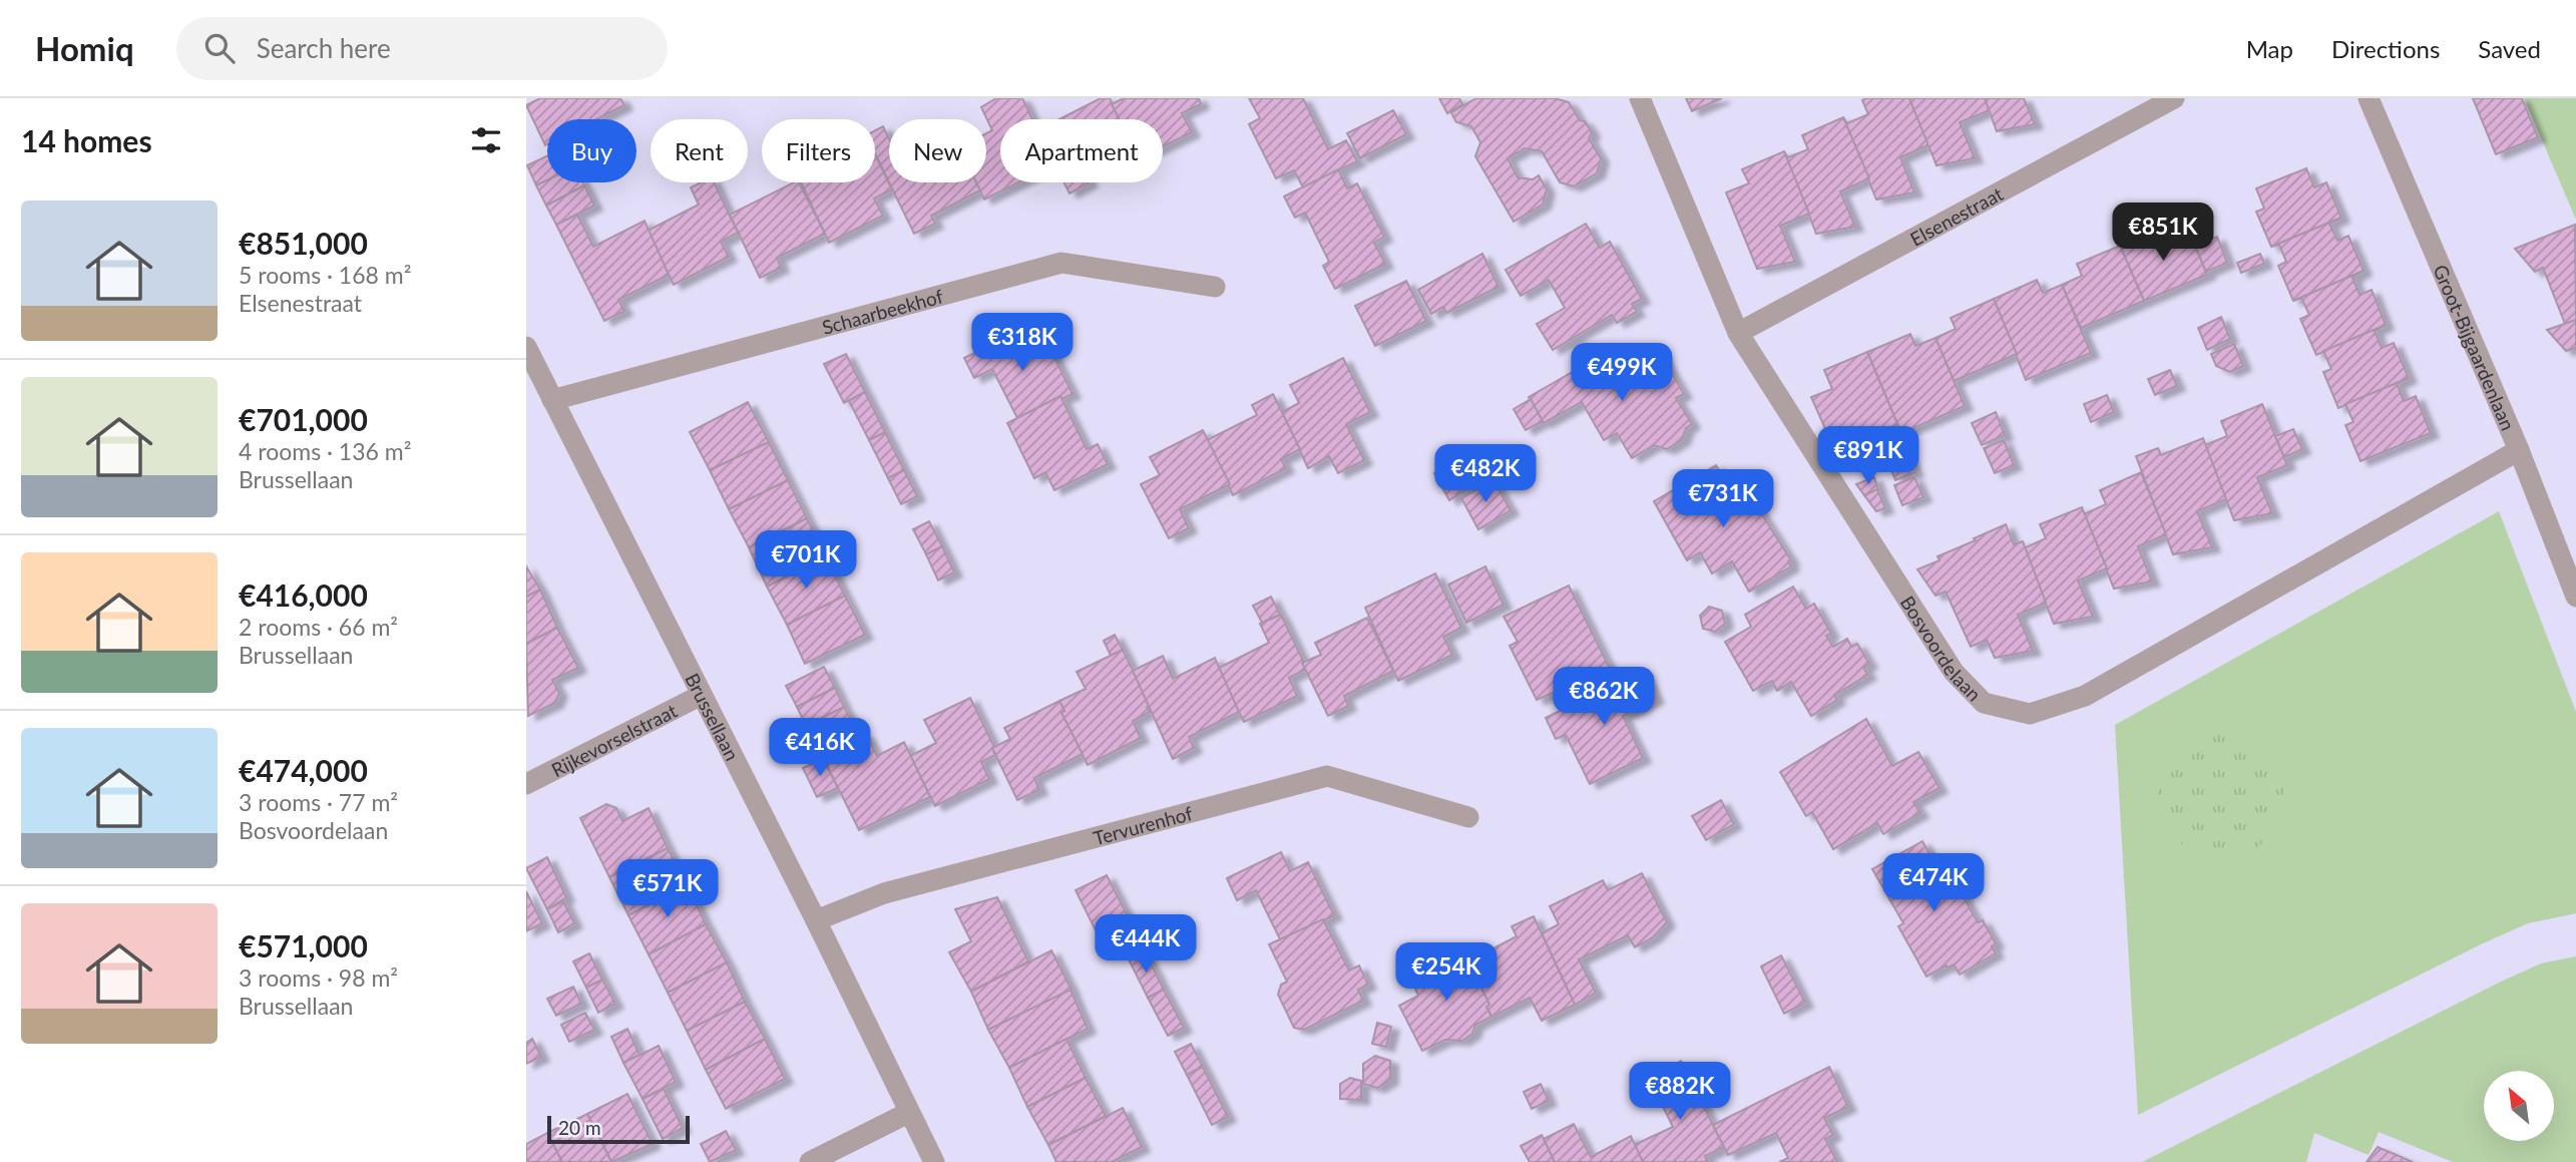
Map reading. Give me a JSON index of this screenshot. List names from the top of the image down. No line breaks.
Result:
{"streets":{"street":["Elsenestraat","Schaarbeekhof","Groot-Bijgaardenlaan","Bosvoordelaan","Brussellaan","Rijkevorselstraat","Tervurenhof"]},"crossings":[["Elsenestraat","Bosvoordelaan"],["Schaarbeekhof","Brussellaan"],["Groot-Bijgaardenlaan","Bosvoordelaan"],["Brussellaan","Rijkevorselstraat"],["Brussellaan","Tervurenhof"]],"scale_bar":"20 m","north":"top left","page":{"header":"Homiq","search":"Search here","nav":["Map","Directions","Saved"],"heading":"14 homes","chip":["Buy","Rent","Filters","New","Apartment"],"list":[{"name":"€851,000","note":"5 rooms · 168 m² · Elsenestraat"},{"name":"€701,000","note":"4 rooms · 136 m² · Brussellaan"},{"name":"€416,000","note":"2 rooms · 66 m² · Brussellaan"},{"name":"€474,000","note":"3 rooms · 77 m² · Bosvoordelaan"},{"name":"€571,000","note":"3 rooms · 98 m² · Brussellaan"}],"price":["€851K","€318K","€499K","€891K","€482K","€731K","€701K","€862K","€416K","€474K","€571K","€444K","€254K","€882K"],"scale":"20 m"}}
